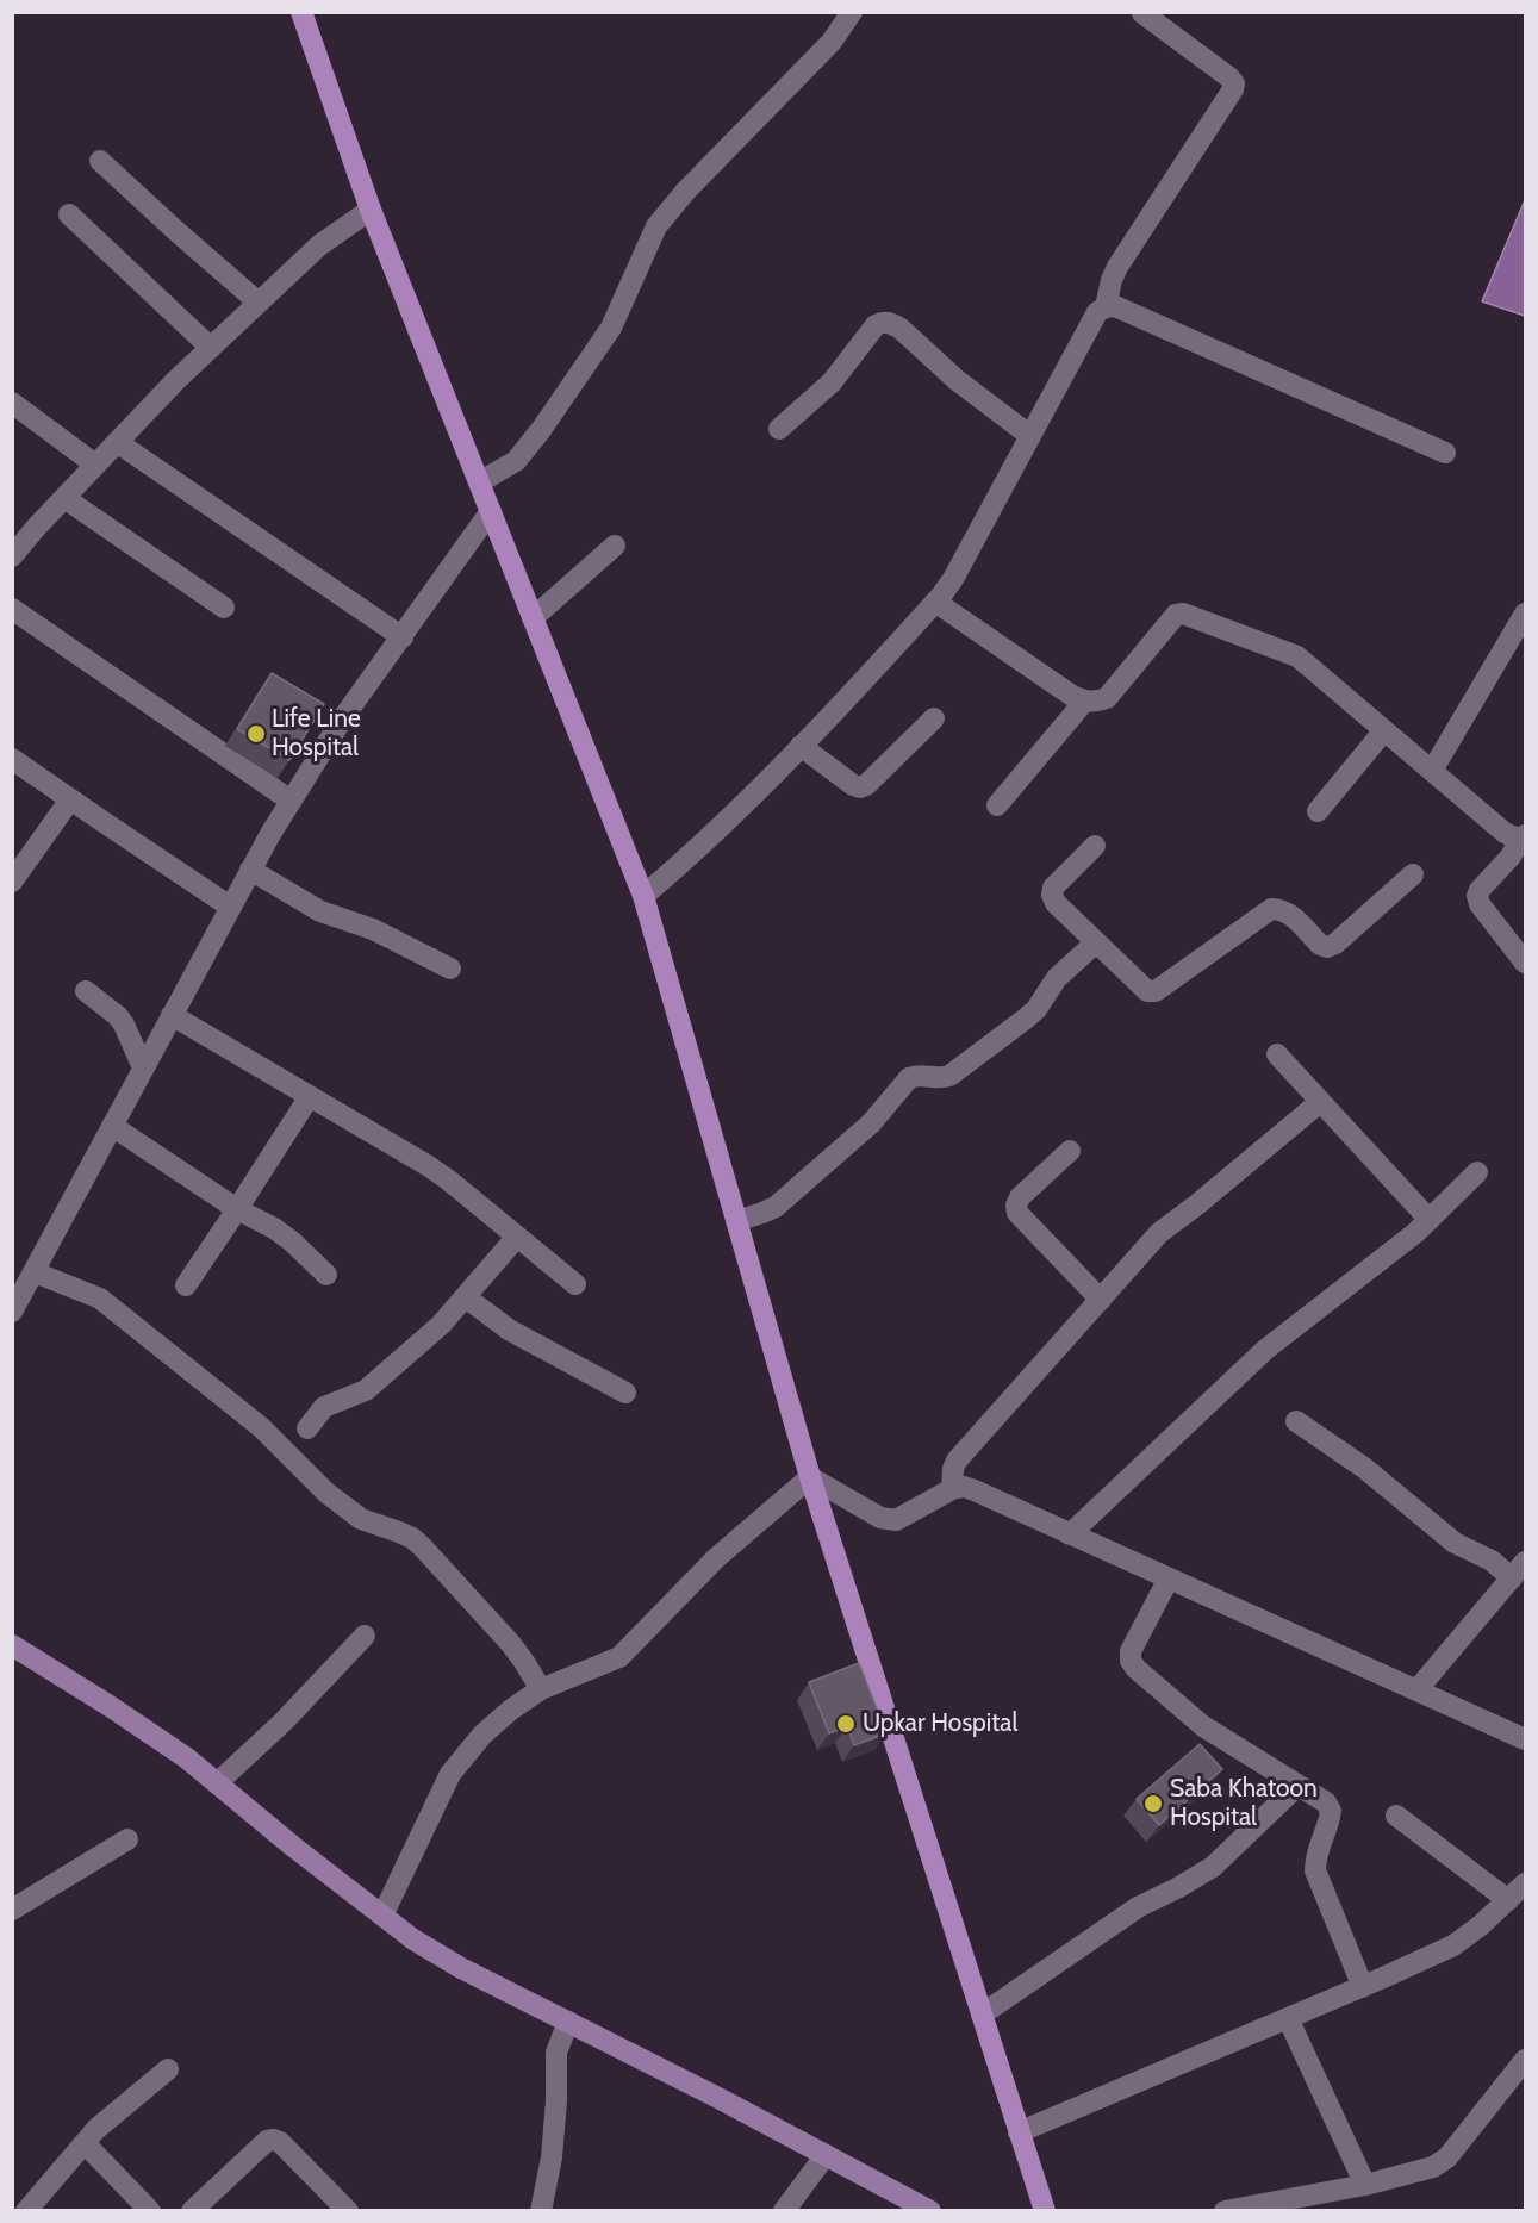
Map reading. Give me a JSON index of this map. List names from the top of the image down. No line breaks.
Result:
{"places":["Life Line Hospital","Upkar Hospital","Saba Khatoon Hospital"]}
